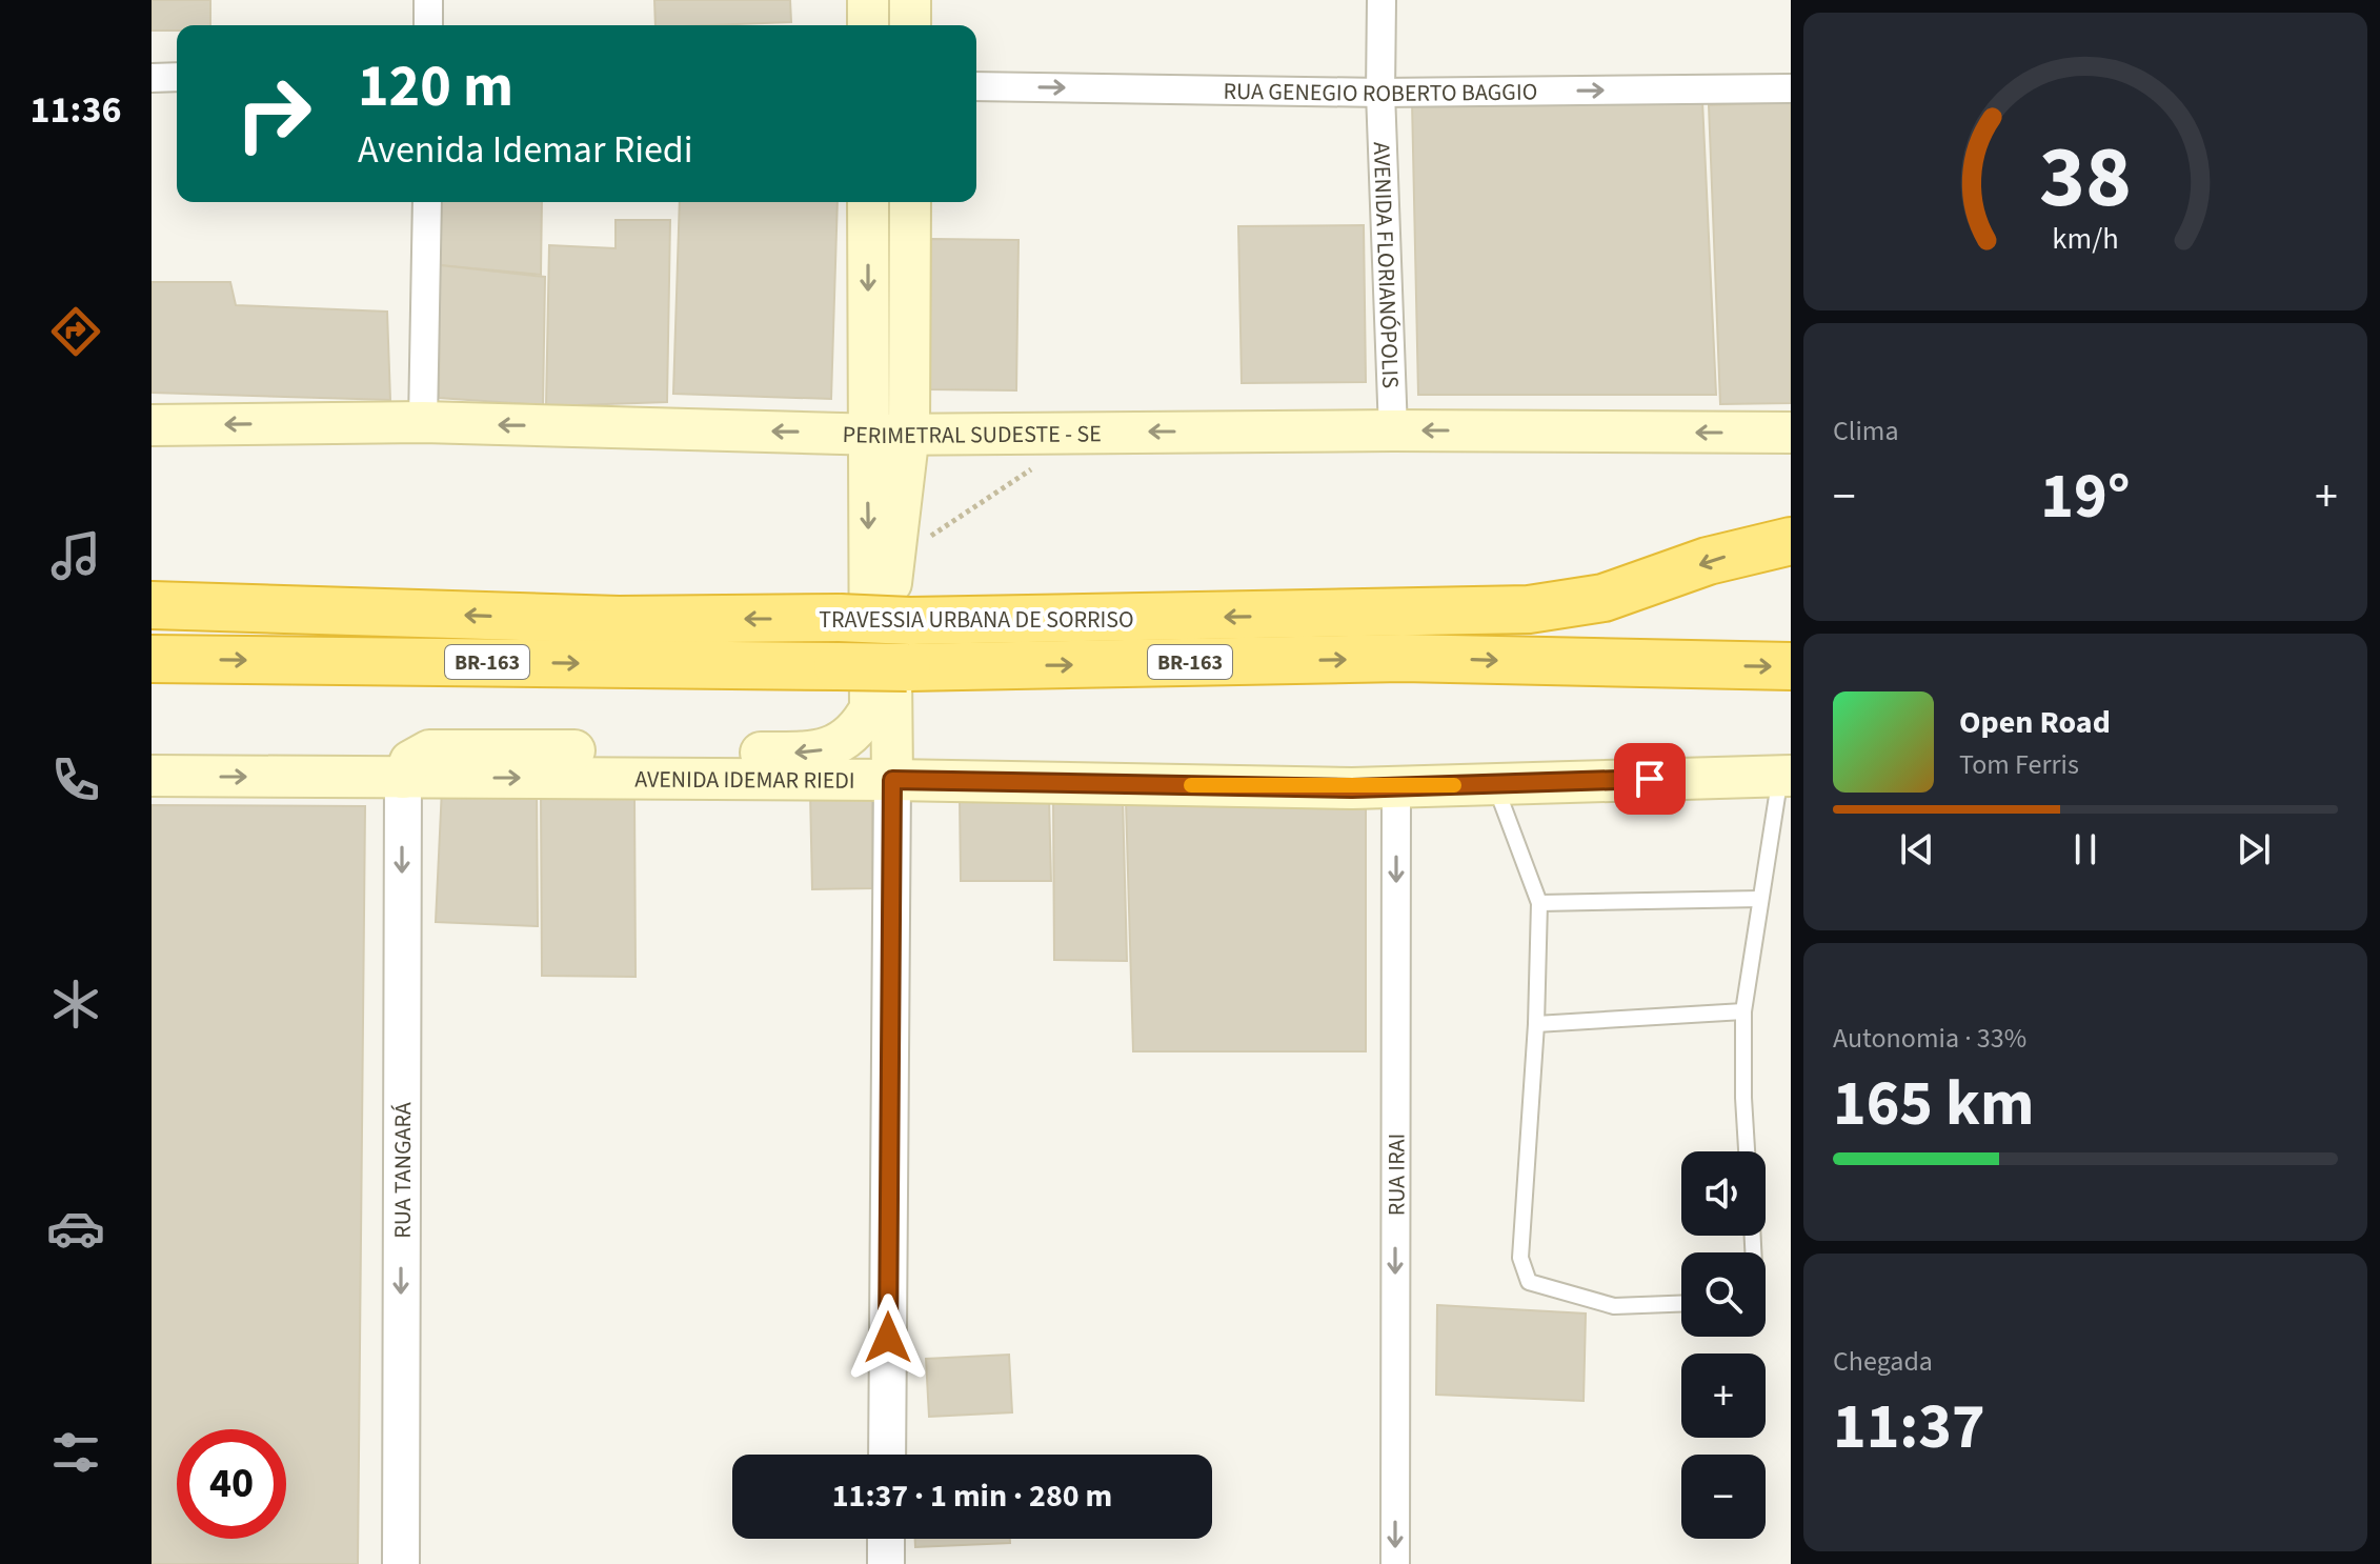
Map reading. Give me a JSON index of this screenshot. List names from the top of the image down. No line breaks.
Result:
{"streets":{"highway":["TRAVESSIA URBANA DE SORRISO","BR-163"],"main road":["PERIMETRAL SUDESTE - SE","AVENIDA IDEMAR RIEDI"],"street":["RUA GENEGIO ROBERTO BAGGIO","AVENIDA FLORIANÓPOLIS","RUA TANGARÁ","RUA IRAI"]},"crossings":[["RUA GENEGIO ROBERTO BAGGIO","AVENIDA FLORIANÓPOLIS"],["AVENIDA FLORIANÓPOLIS","PERIMETRAL SUDESTE - SE"],["AVENIDA IDEMAR RIEDI","RUA TANGARÁ"],["AVENIDA IDEMAR RIEDI","RUA IRAI"]],"one_way":["RUA GENEGIO ROBERTO BAGGIO","PERIMETRAL SUDESTE - SE","AVENIDA IDEMAR RIEDI","RUA TANGARÁ","RUA IRAI"],"page":{"tabs":"11:36","turn":["120 m","Avenida Idemar Riedi"],"tile":["Clima",["Autonomia · 33%","165 km"],["Chegada","11:37"]],"heat":["−","19°","+"],"song":["Open Road","Tom Ferris"],"map_buttons":["+","−"],"limit":"40","trip":"11:37 · 1 min · 280 m","gauge":["38","km/h"]}}
